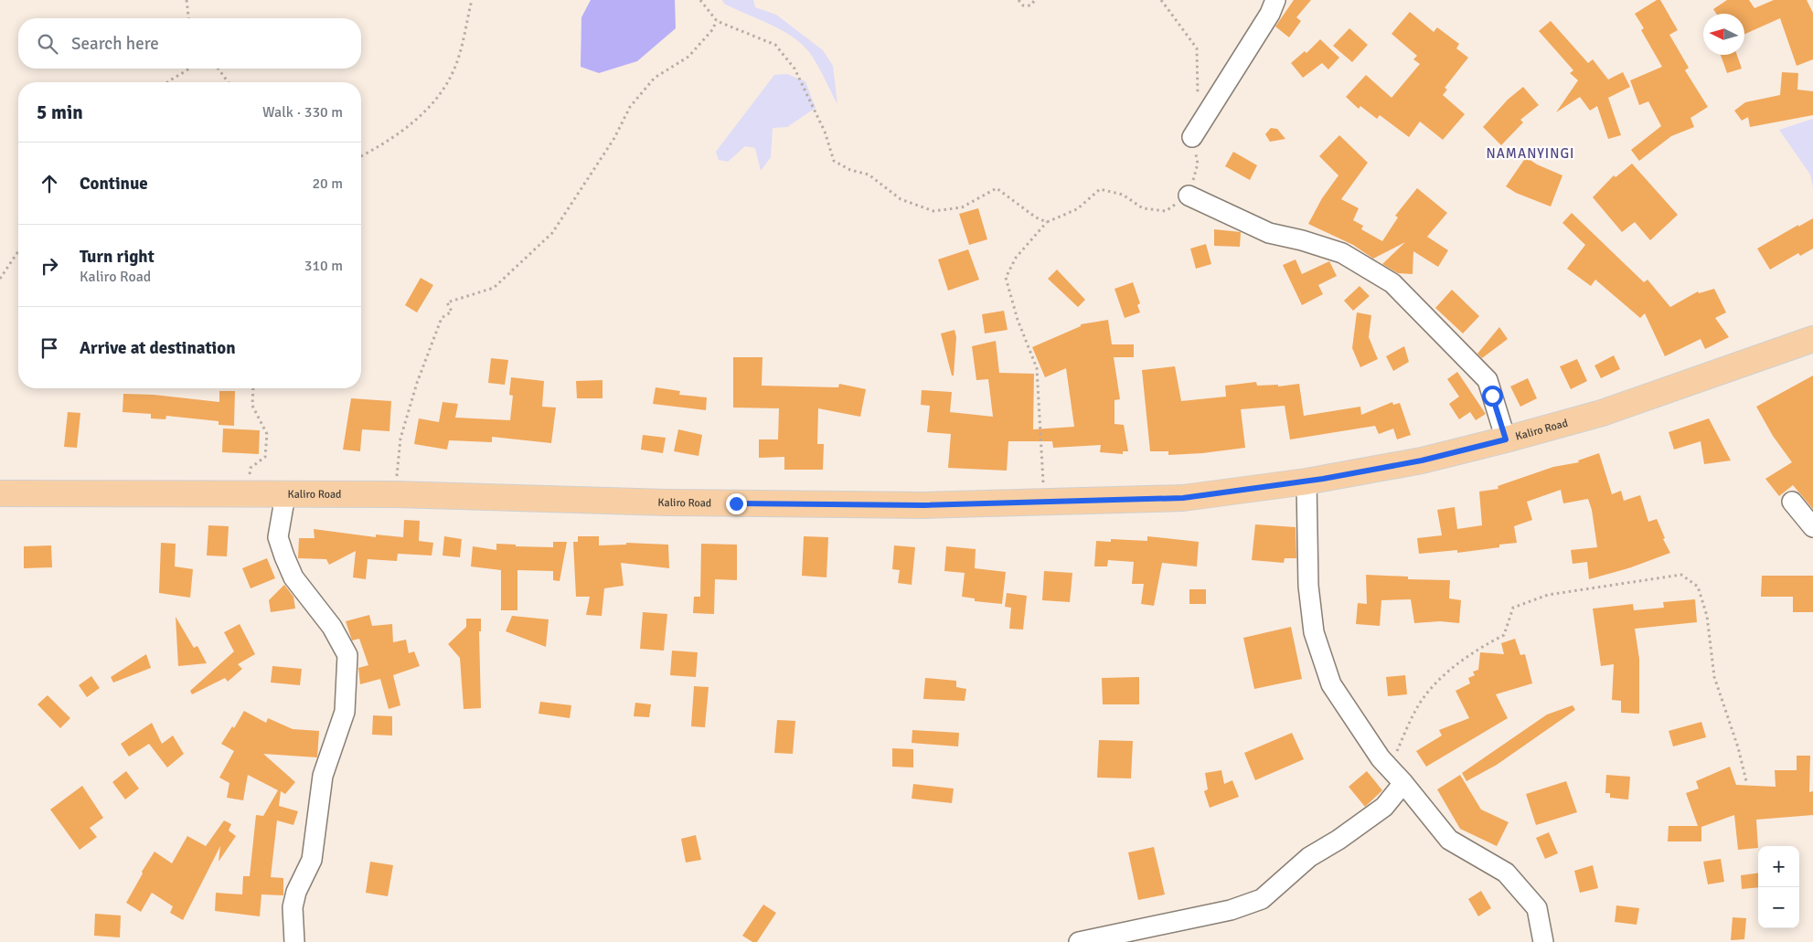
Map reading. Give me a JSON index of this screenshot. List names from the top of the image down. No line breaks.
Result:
{"streets":{"main road":["Kaliro Road"]},"districts":["NAMANYINGI"],"north":"left","page":{"search":"Search here","heading":["5 min","Walk · 330 m"],"list":[["Continue","20 m"],["Turn right","Kaliro Road","310 m"],"Arrive at destination"],"map_buttons":["+","−"]}}
